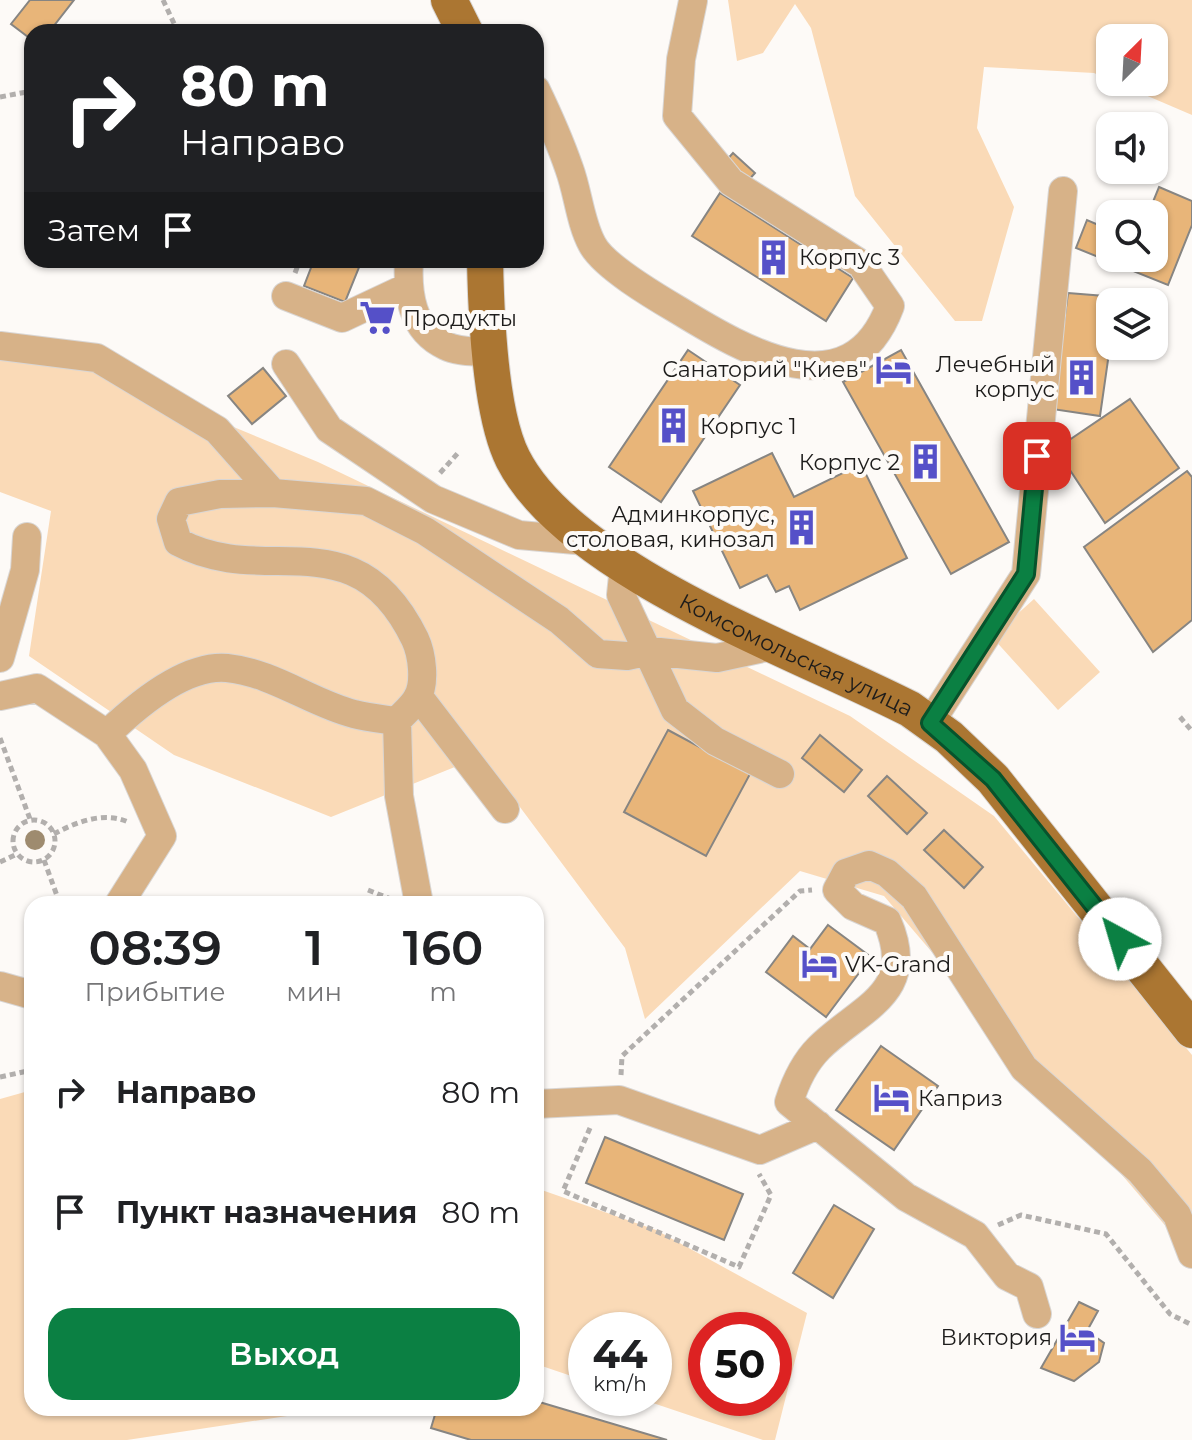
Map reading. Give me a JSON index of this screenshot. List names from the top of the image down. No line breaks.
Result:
{"streets":{"main road":["Комсомольская улица"]},"places":{"building":["Корпус 3","Лечебный корпус","Корпус 1","Корпус 2","Админкорпус, столовая, кинозал"],"supermarket":["Продукты"],"hotel":["Санаторий \"Киев\"","VK-Grand","Каприз","Виктория"]},"north":"top right","page":{"turn":["80 m","Направо"],"then":"Затем","eta":["08:39","Прибытие","1","мин","160","m"],"list":[{"name":"Направо","value":"80 m"},{"name":"Пункт назначения","value":"80 m"}],"buttons":"Выход","speed":"44 km/h","limit":"50"}}
